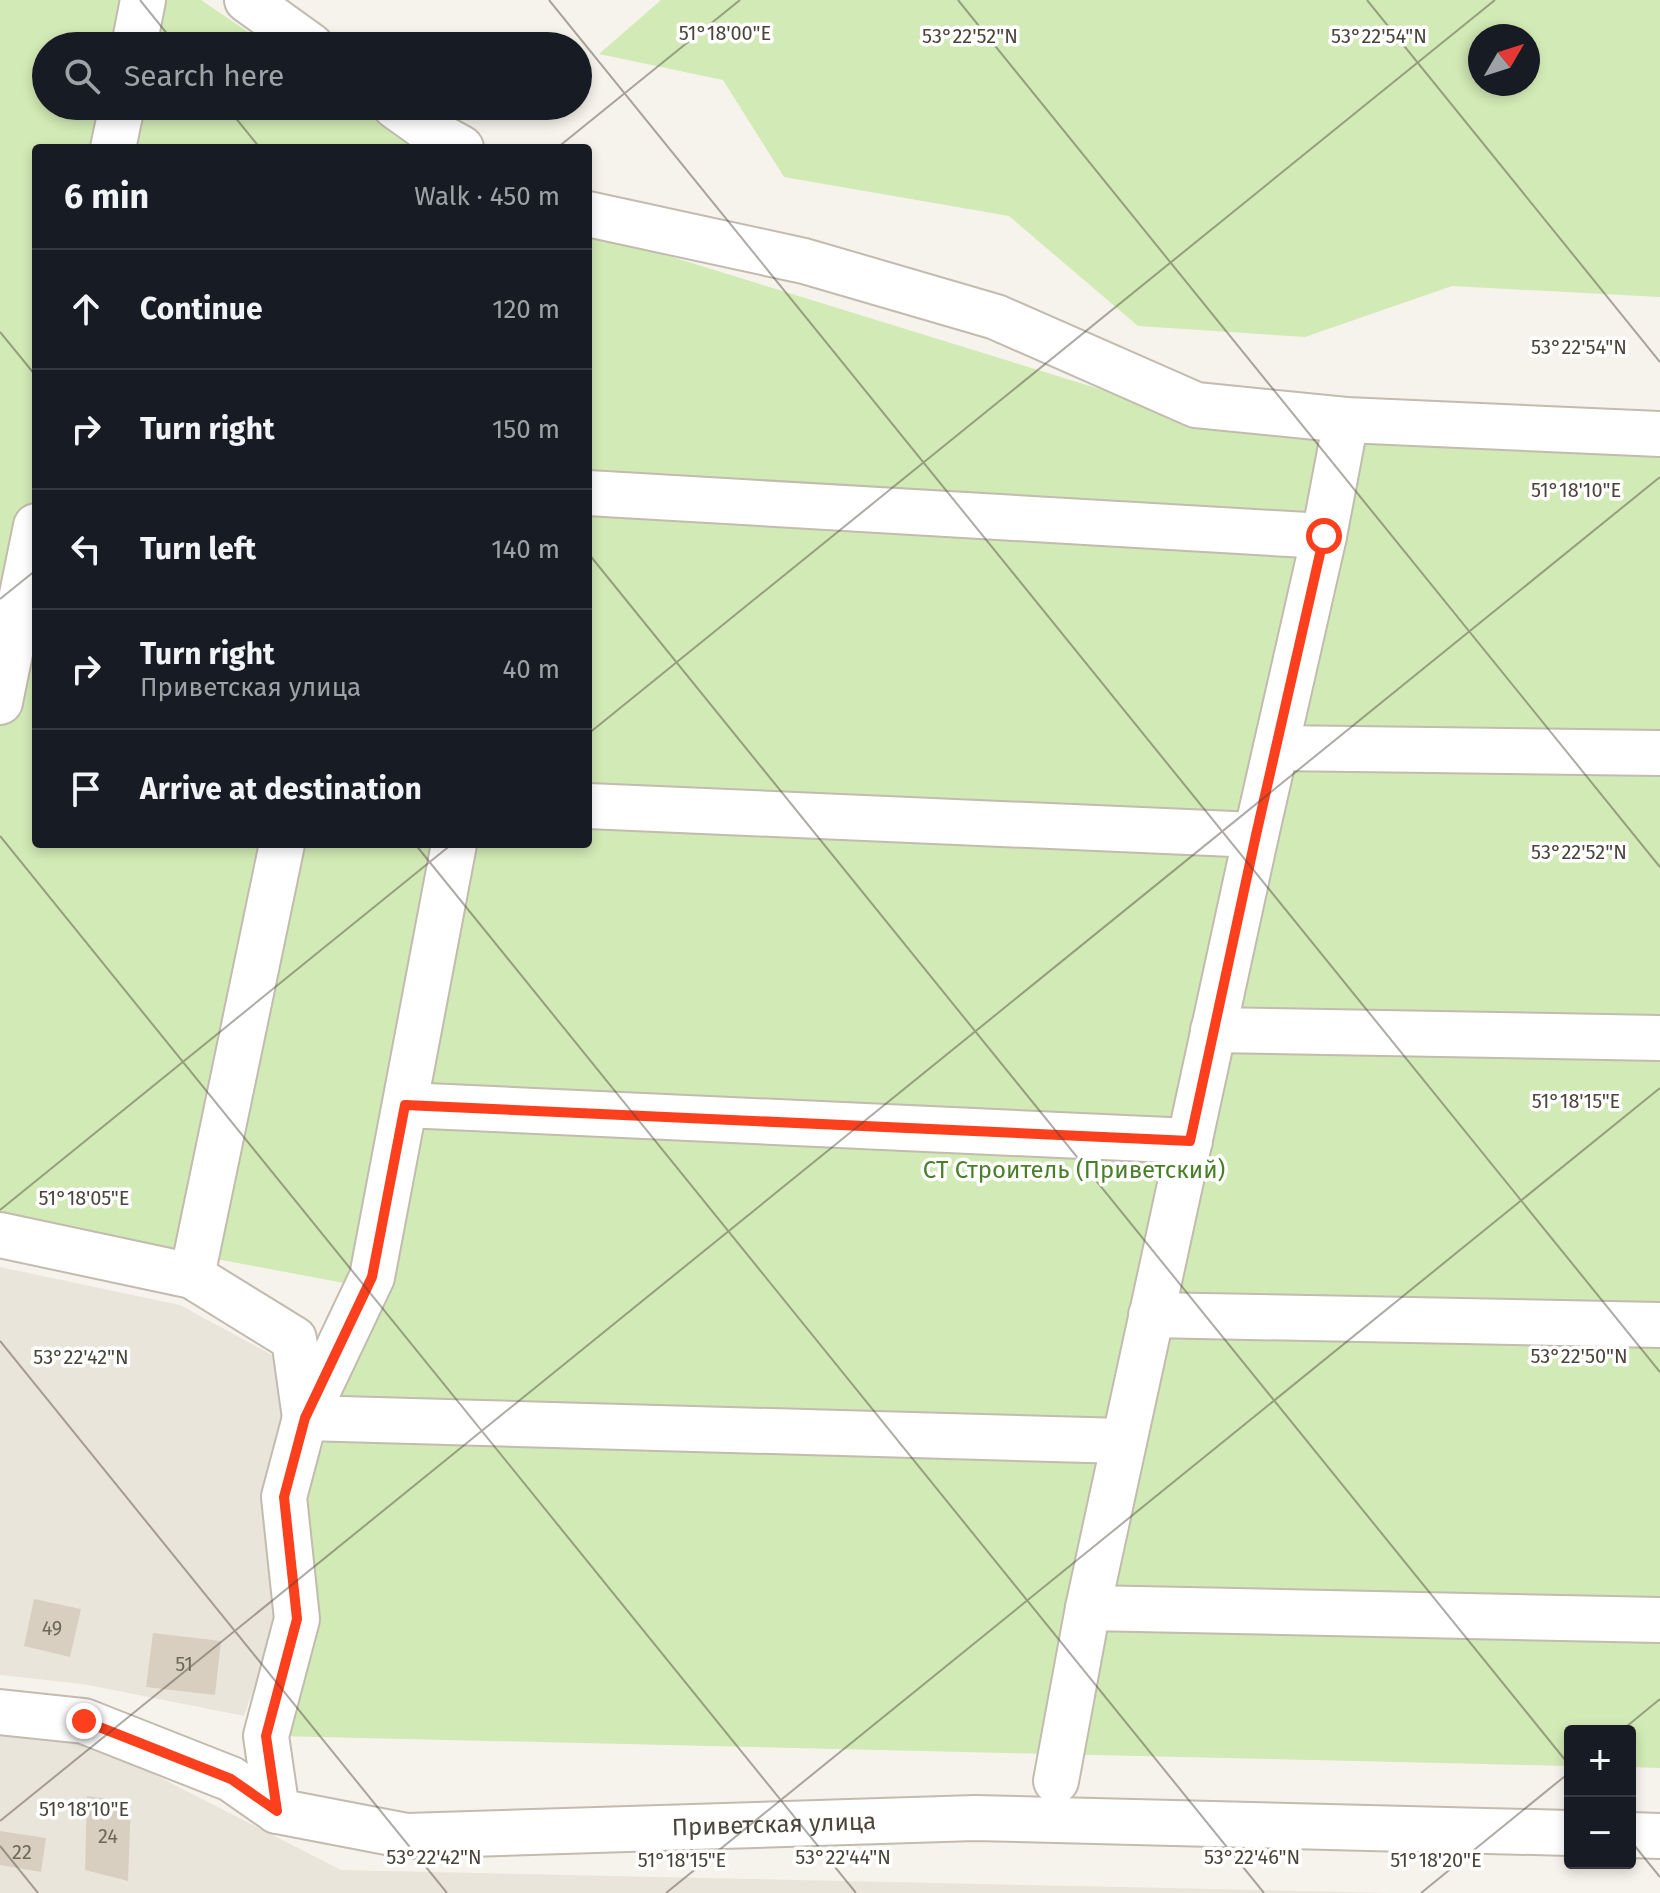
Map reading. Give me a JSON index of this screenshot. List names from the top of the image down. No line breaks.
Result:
{"streets":{"street":["Приветская улица"]},"parks":["СТ Строитель (Приветский)"],"house_numbers":["49","51","24","22"],"north":"top right","page":{"search":"Search here","heading":["6 min","Walk · 450 m"],"list":[["Continue","120 m"],["Turn right","150 m"],["Turn left","140 m"],["Turn right","Приветская улица","40 m"],"Arrive at destination"],"map_buttons":["+","−"]},"coordinates":["51°18'00\"E","53°22'52\"N","53°22'54\"N","51°18'10\"E","51°18'15\"E","51°18'05\"E","53°22'50\"N","53°22'42\"N","53°22'44\"N","53°22'46\"N","51°18'20\"E"]}
